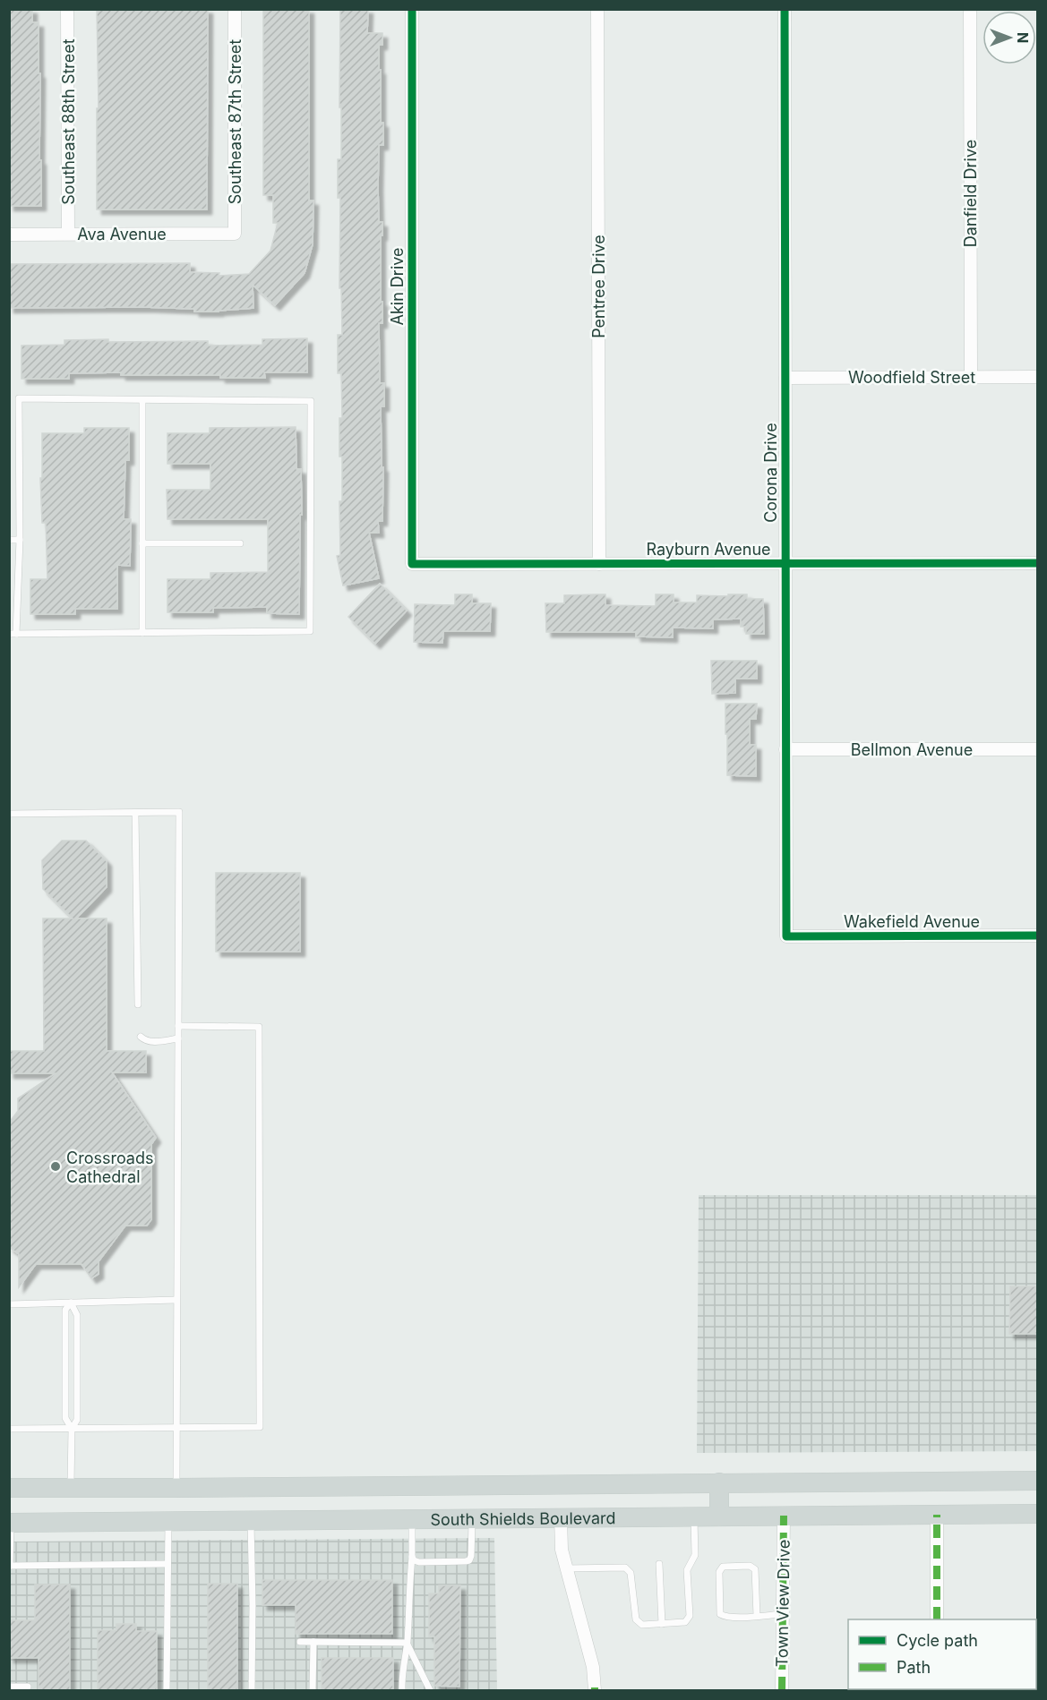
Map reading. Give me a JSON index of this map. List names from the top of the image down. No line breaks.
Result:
{"streets":{"main road":["South Shields Boulevard"],"street":["Southeast 88th Street","Southeast 87th Street","Danfield Drive","Ava Avenue","Akin Drive","Pentree Drive","Woodfield Street","Corona Drive","Rayburn Avenue","Bellmon Avenue","Wakefield Avenue","Town View Drive"]},"crossings":[["Southeast 88th Street","Ava Avenue"],["Southeast 87th Street","Ava Avenue"],["Danfield Drive","Woodfield Street"],["Akin Drive","Rayburn Avenue"],["Pentree Drive","Rayburn Avenue"],["Woodfield Street","Corona Drive"],["Corona Drive","Rayburn Avenue"],["Corona Drive","Bellmon Avenue"],["Corona Drive","Wakefield Avenue"],["South Shields Boulevard","Town View Drive"]],"places":["Crossroads Cathedral"],"legend":["Cycle path","Path"],"north":"right"}
